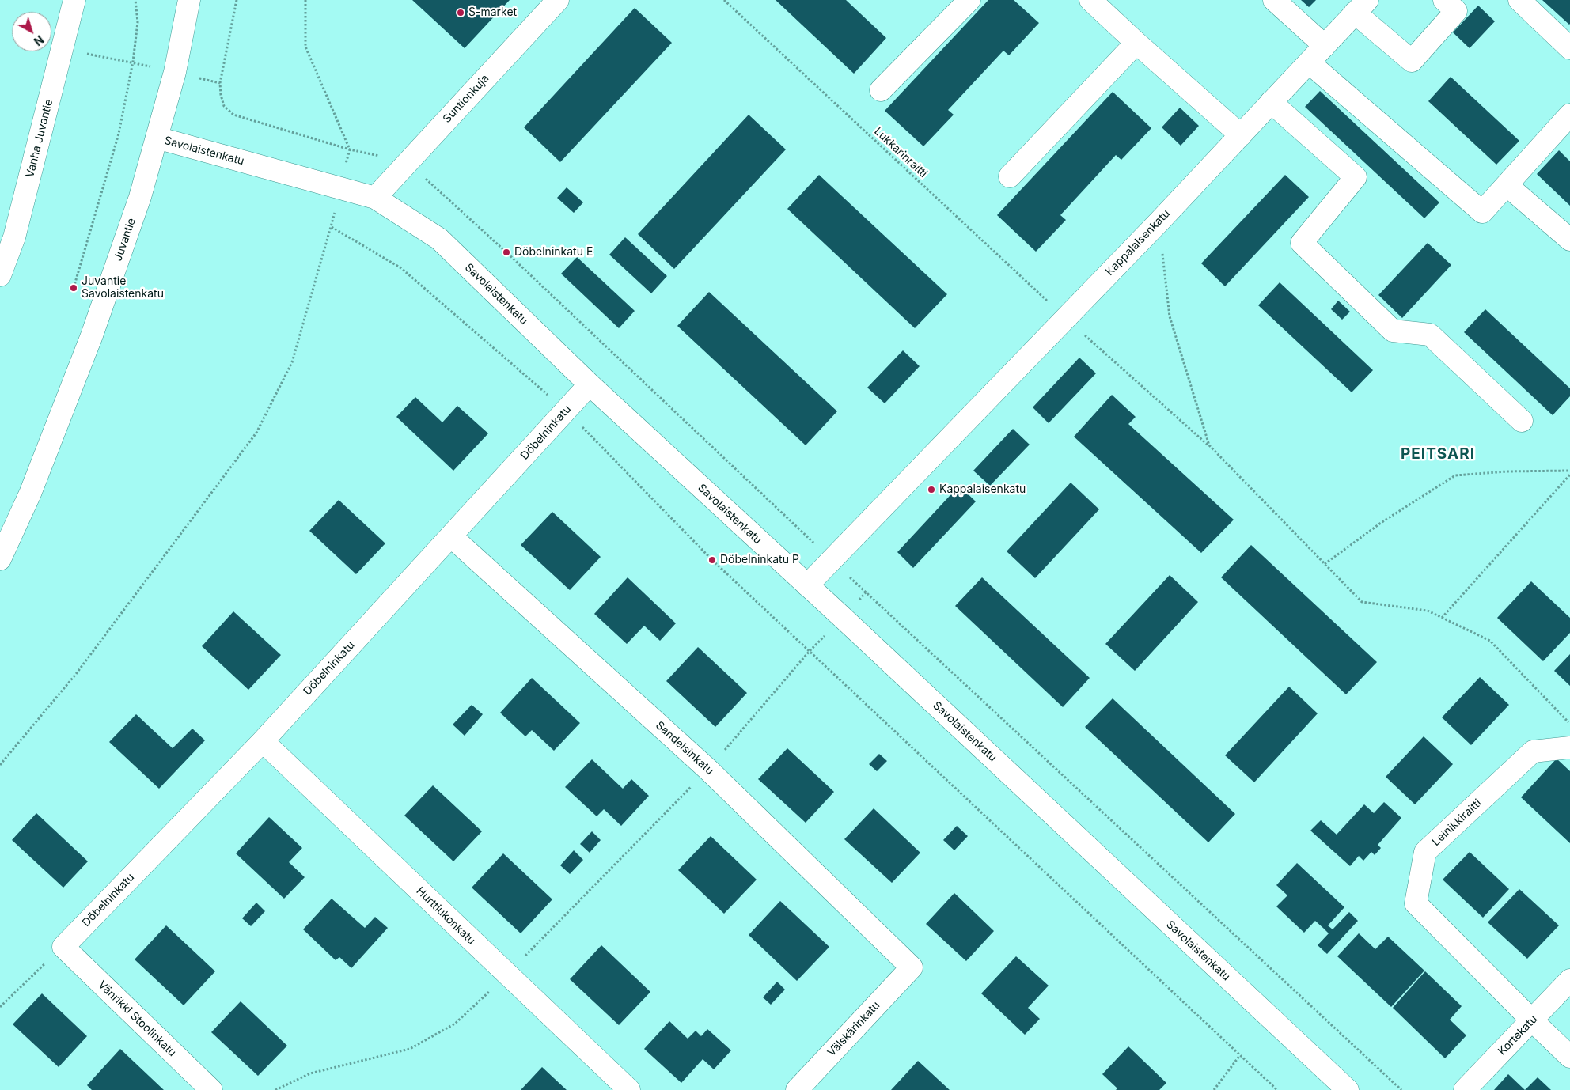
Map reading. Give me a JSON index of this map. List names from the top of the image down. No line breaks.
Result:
{"streets":{"street":["Suntionkuja","Vanha Juvantie","Savolaistenkatu","Juvantie","Kappalaisenkatu","Döbelninkatu","Sandelsinkatu","Leinikkiraitti","Hurttiukonkatu","Vänrikki Stoolinkatu","Välskärinkatu","Kortekatu"],"path":["Lukkarinraitti"]},"crossings":[["Suntionkuja","Savolaistenkatu"],["Savolaistenkatu","Juvantie"],["Savolaistenkatu","Kappalaisenkatu"],["Savolaistenkatu","Döbelninkatu"],["Lukkarinraitti","Kappalaisenkatu"],["Döbelninkatu","Sandelsinkatu"],["Döbelninkatu","Hurttiukonkatu"],["Döbelninkatu","Vänrikki Stoolinkatu"],["Sandelsinkatu","Välskärinkatu"],["Leinikkiraitti","Kortekatu"]],"districts":["PEITSARI"],"places":["S-market","Döbelninkatu E","Juvantie Savolaistenkatu","Kappalaisenkatu","Döbelninkatu P"],"north":"bottom right"}
